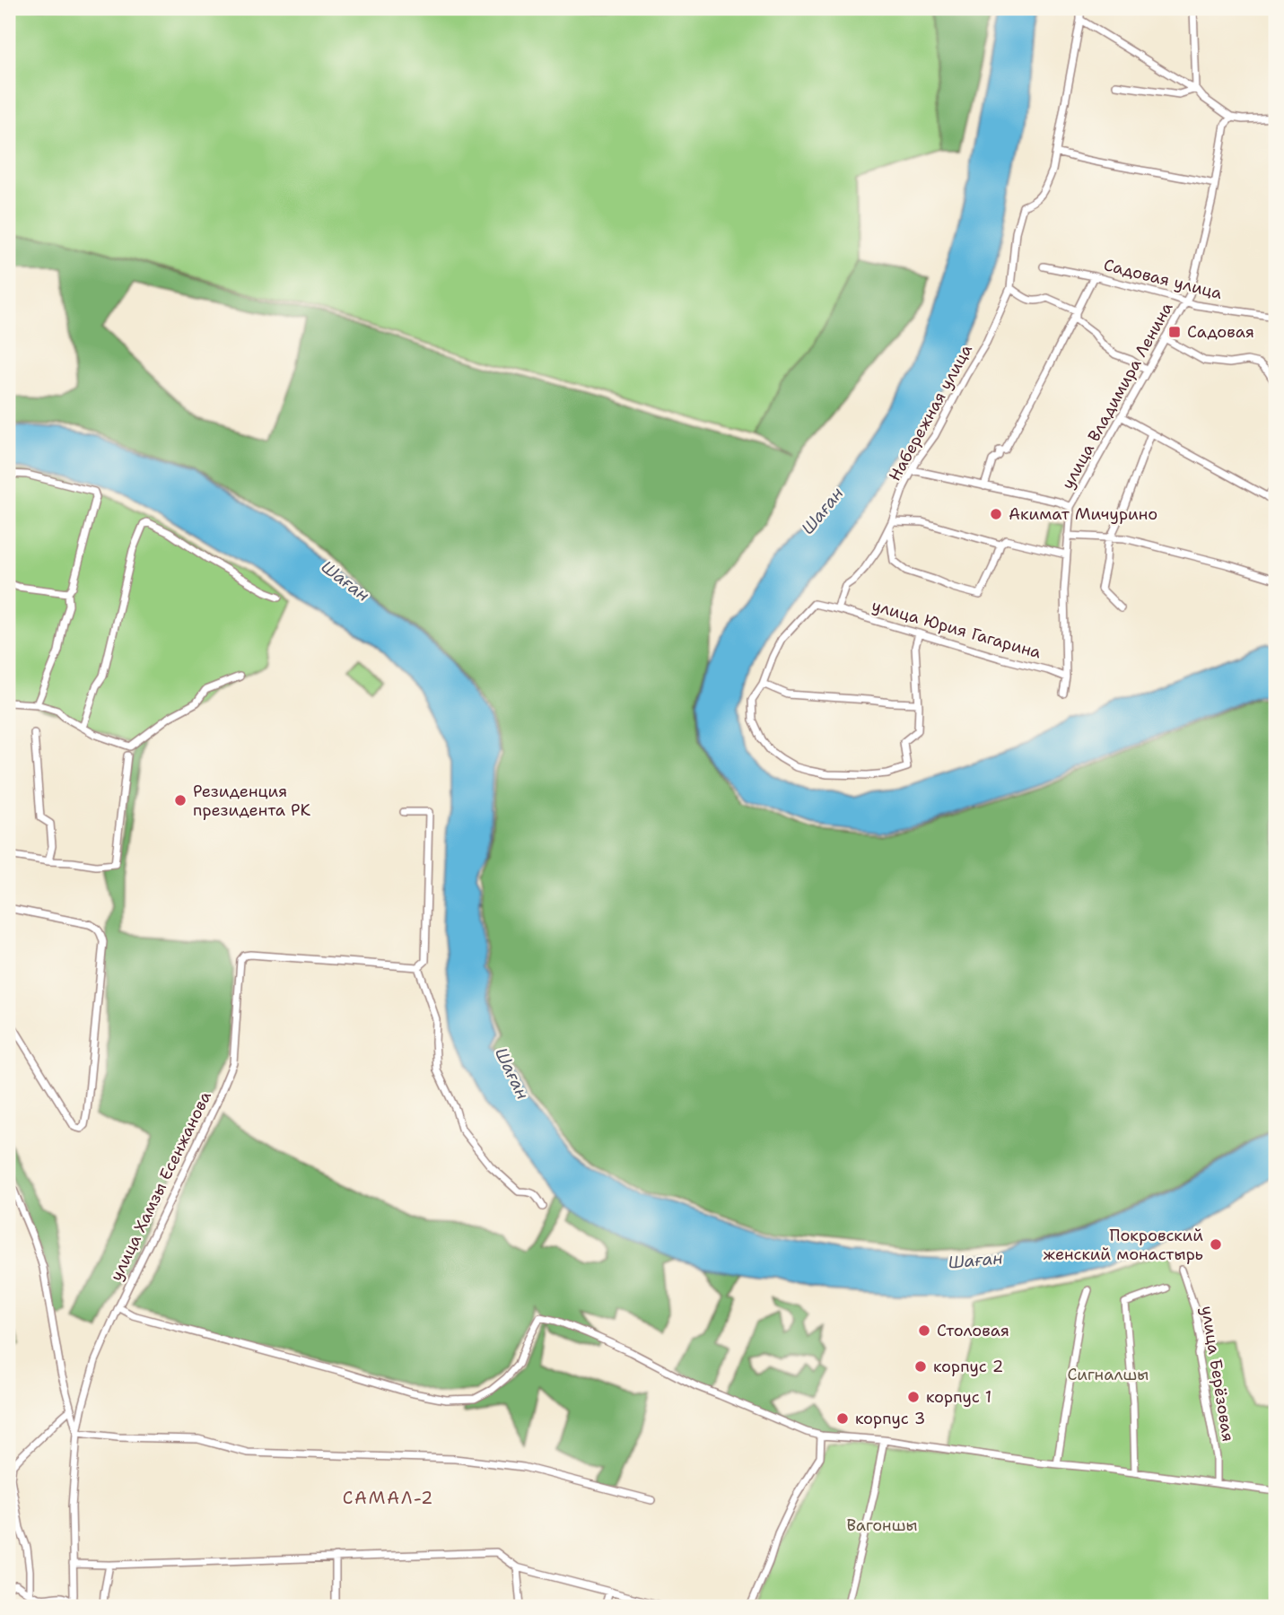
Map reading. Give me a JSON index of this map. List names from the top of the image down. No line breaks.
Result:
{"streets":{"street":["Садовая улица","улица Владимира Ленина","Набережная улица","улица Юрия Гагарина","улица Хамзы Есенжанова","улица Берёзовая"]},"crossings":[["Садовая улица","улица Владимира Ленина"],["улица Владимира Ленина","улица Юрия Гагарина"],["Набережная улица","улица Юрия Гагарина"]],"districts":["САМАЛ-2"],"water":["Шаған"],"parks":["Сигналшы","Вагоншы"],"places":{"transit":["Садовая"],"other":["Акимат Мичурино","Резиденция президента РК","Покровский женский монастырь","Столовая","корпус 2","корпус 1","корпус 3"]}}
